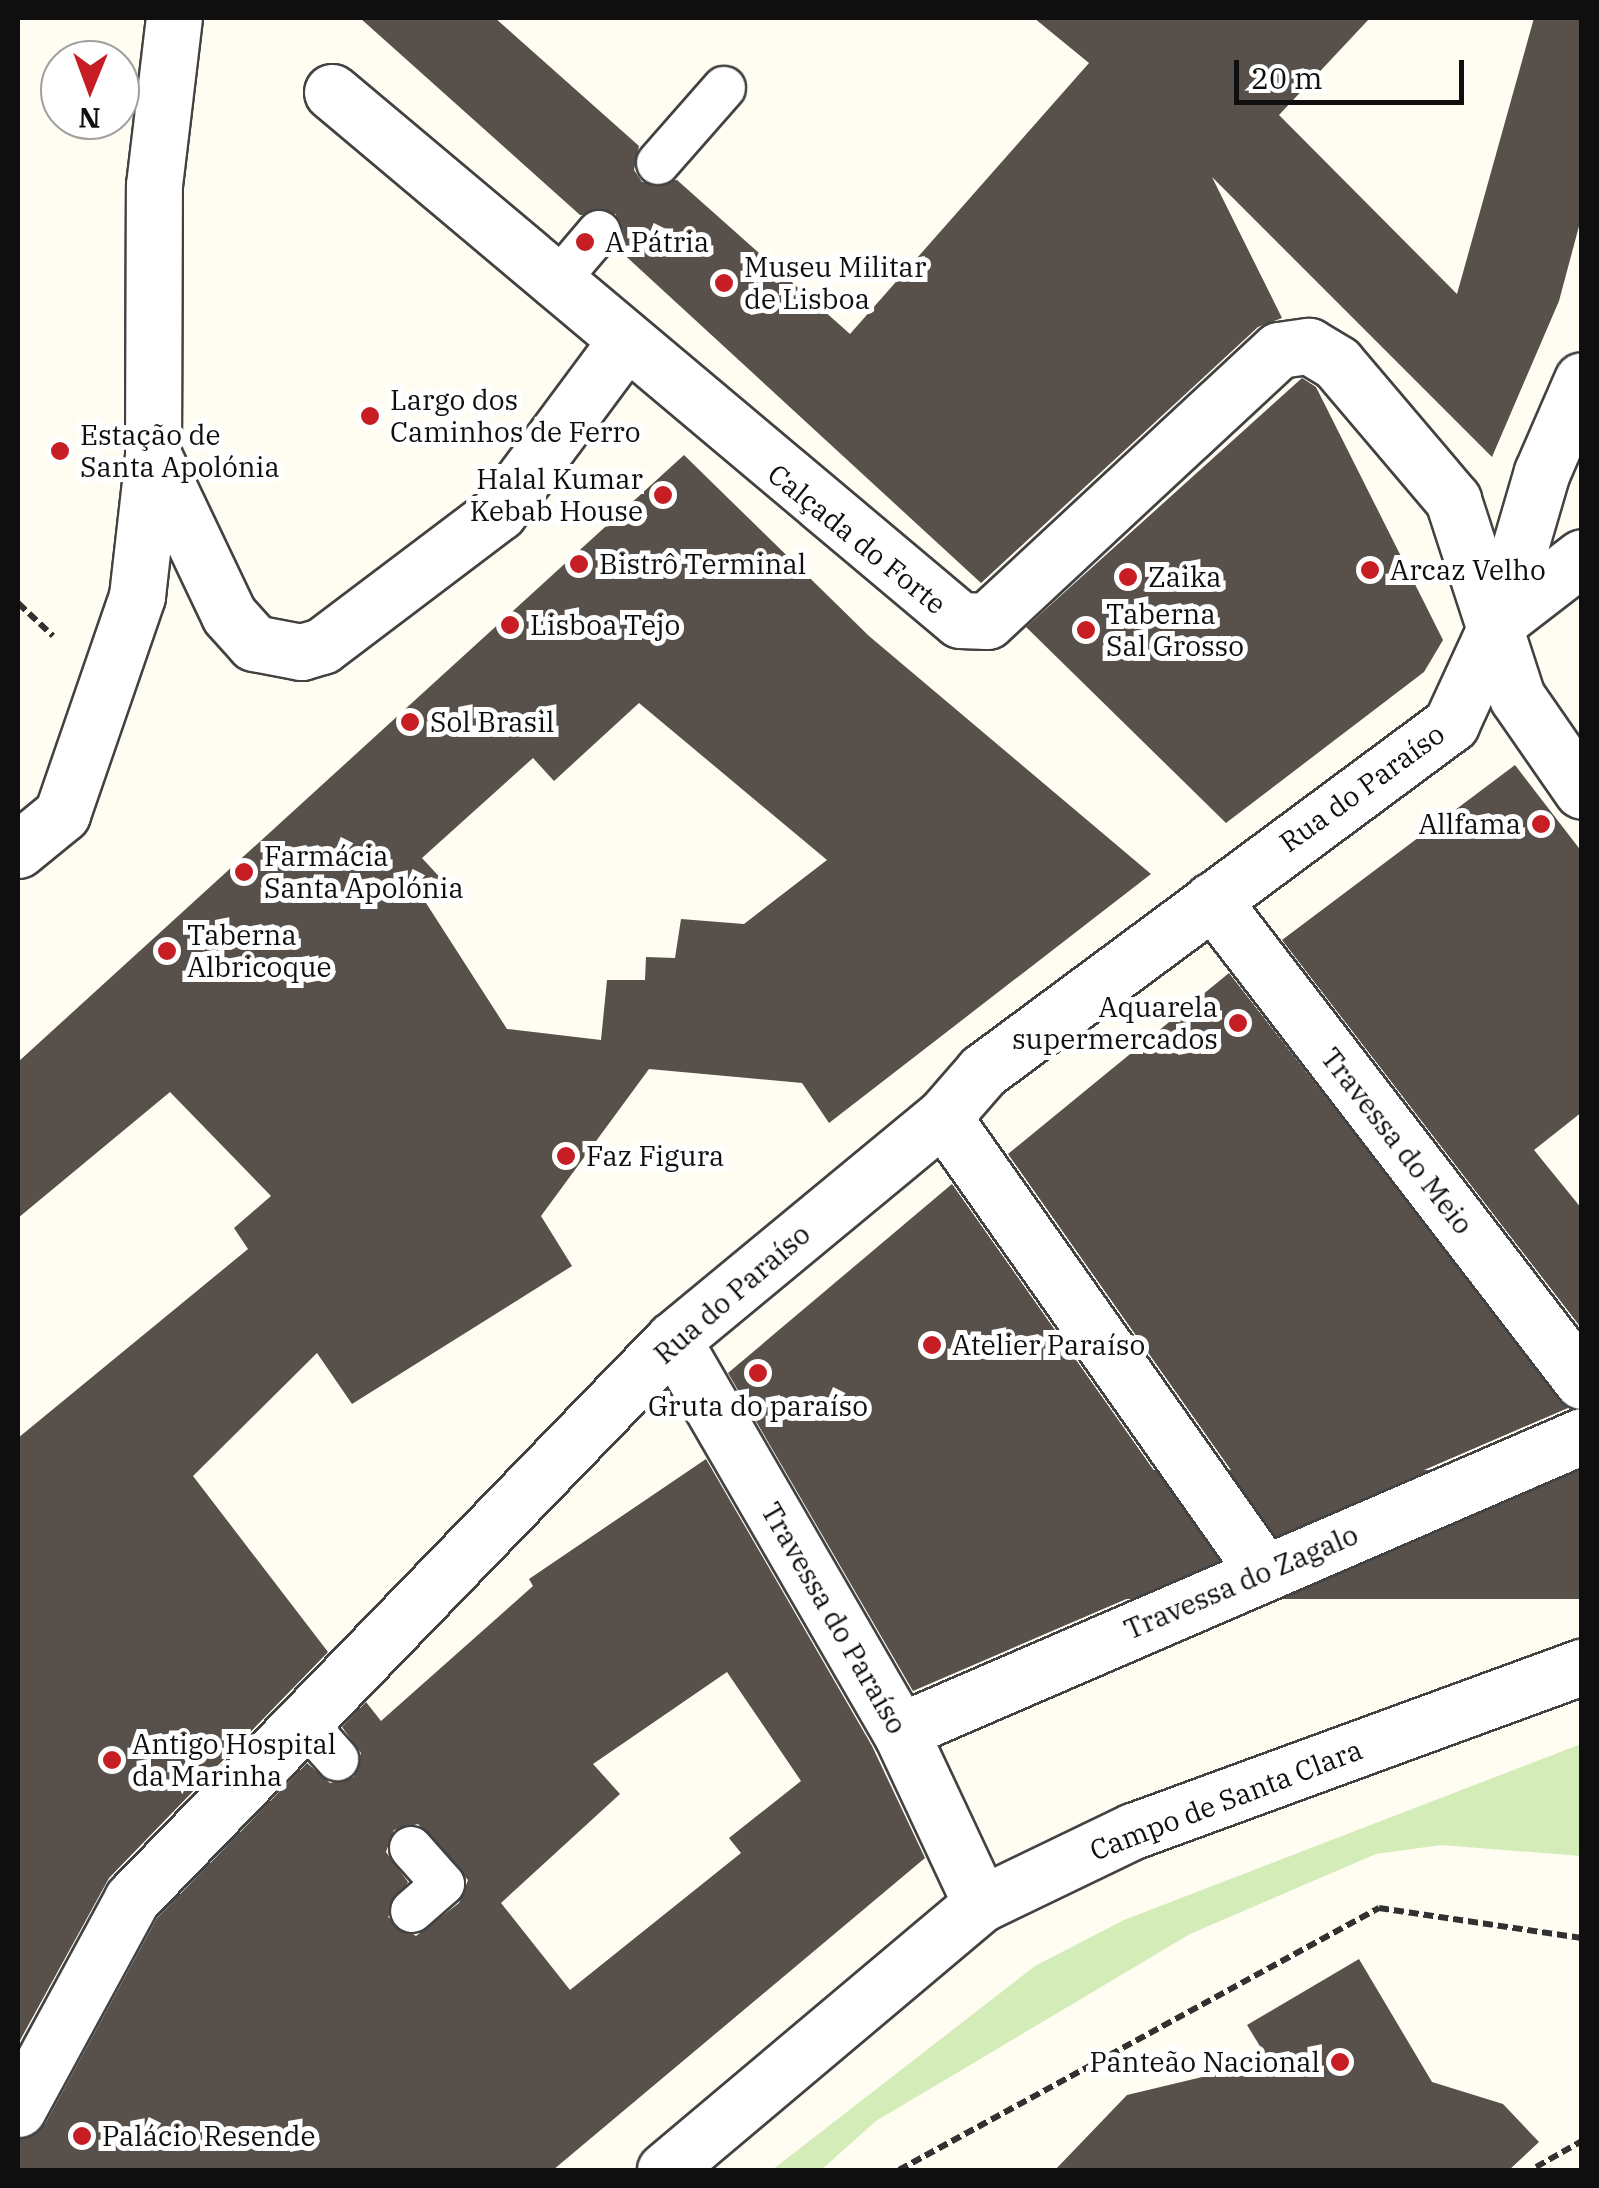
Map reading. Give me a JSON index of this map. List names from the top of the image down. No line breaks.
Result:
{"streets":{"street":["Calçada do Forte","Rua do Paraíso","Travessa do Meio","Travessa do Zagalo","Travessa do Paraíso","Campo de Santa Clara"]},"crossings":[["Calçada do Forte","Rua do Paraíso"],["Rua do Paraíso","Travessa do Meio"],["Rua do Paraíso","Travessa do Paraíso"],["Travessa do Zagalo","Travessa do Paraíso"],["Travessa do Paraíso","Campo de Santa Clara"]],"places":["A Pátria","Museu Militar de Lisboa","Largo dos Caminhos de Ferro","Estação de Santa Apolónia","Halal Kumar Kebab House","Bistrô Terminal","Arcaz Velho","Zaika","Lisboa Tejo","Taberna Sal Grosso","Sol Brasil","Allfama","Farmácia Santa Apolónia","Taberna Albricoque","Aquarela supermercados","Faz Figura","Atelier Paraíso","Gruta do paraíso","Antigo Hospital da Marinha","Panteão Nacional","Palácio Resende"],"scale_bar":"20 m","north":"bottom"}
